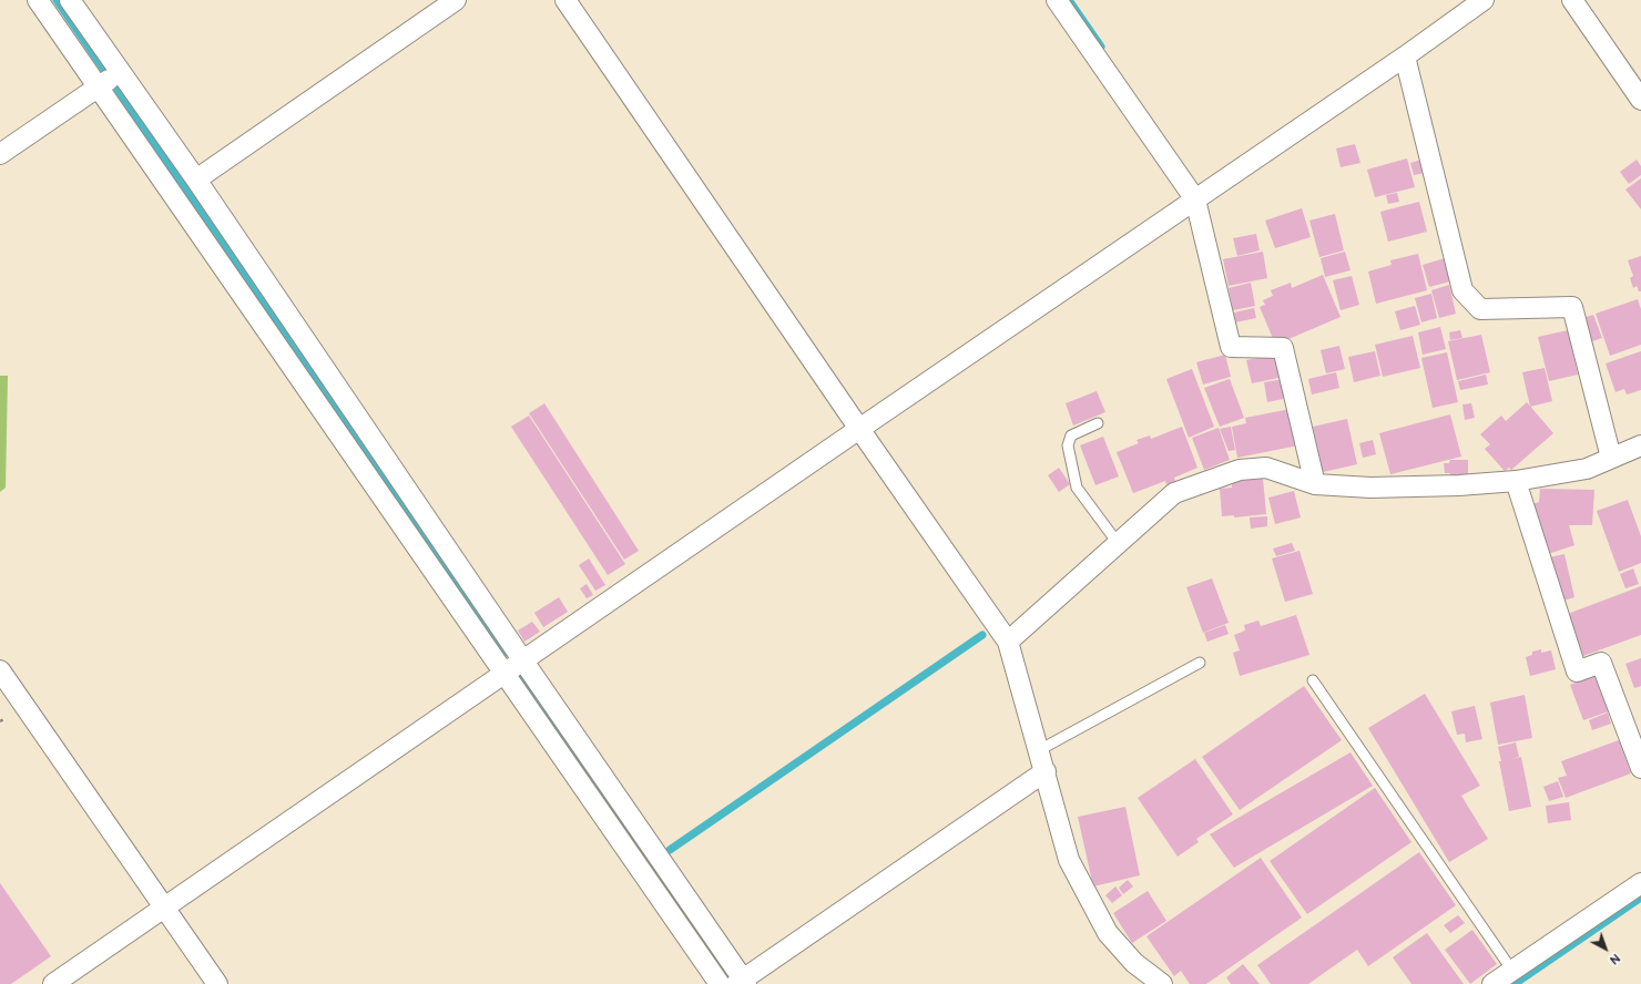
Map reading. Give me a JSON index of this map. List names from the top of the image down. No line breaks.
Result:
{"north":"bottom right"}
